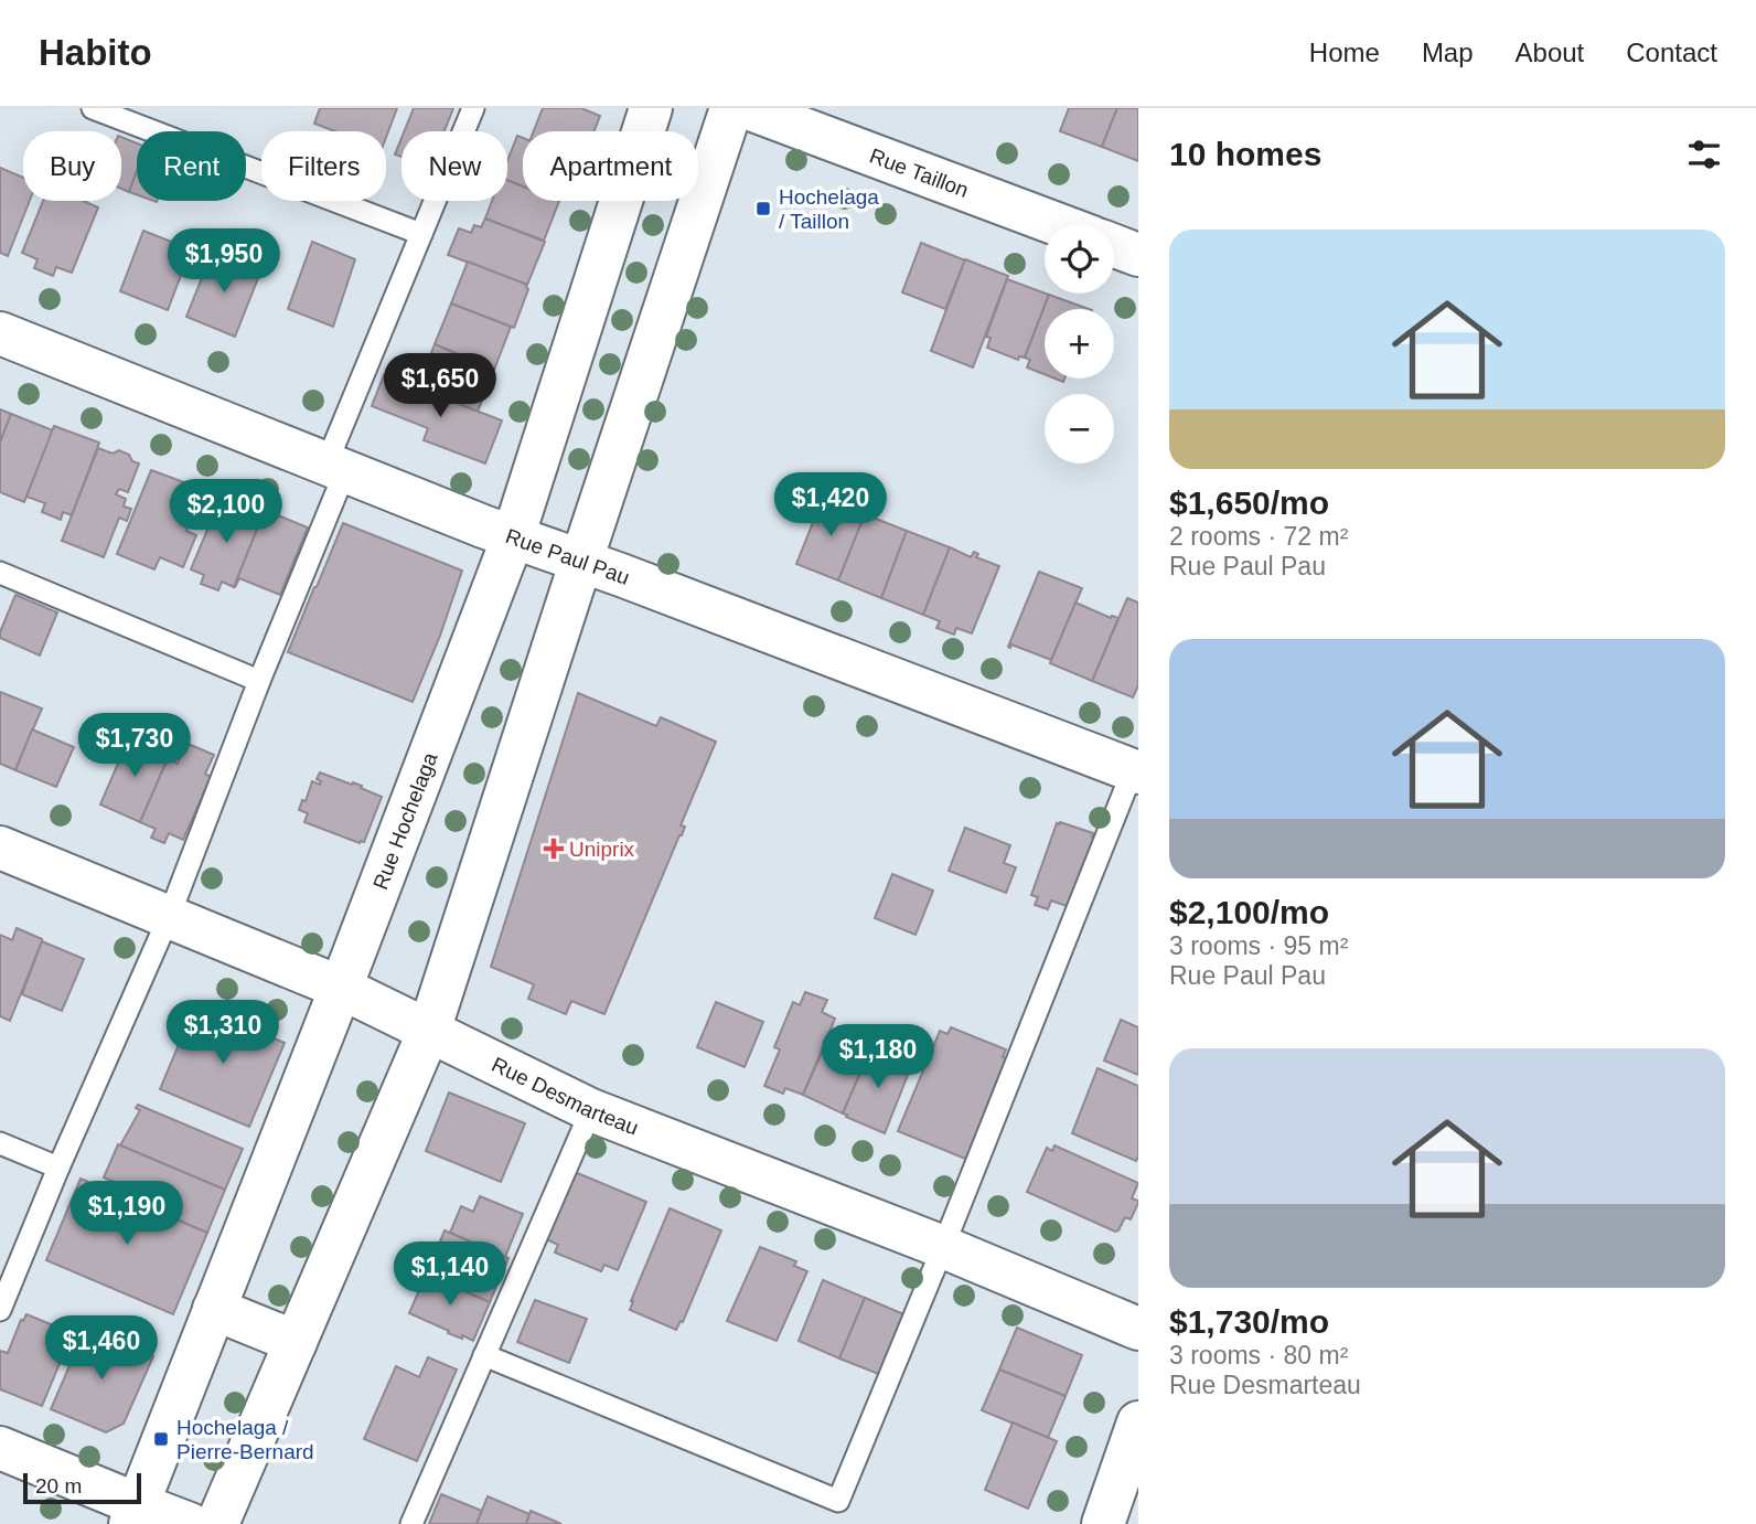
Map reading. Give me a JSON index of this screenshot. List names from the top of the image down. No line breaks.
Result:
{"streets":{"street":["Rue Taillon","Rue Paul Pau","Rue Hochelaga","Rue Desmarteau"]},"crossings":[["Rue Paul Pau","Rue Hochelaga"],["Rue Hochelaga","Rue Desmarteau"]],"places":{"transit":["Hochelaga / Taillon","Hochelaga / Pierre-Bernard"],"health":["Uniprix"]},"scale_bar":"20 m","page":{"header":"Habito","nav":["Home","Map","About","Contact"],"heading":"10 homes","chip":["Buy","Rent","Filters","New","Apartment"],"list":[{"name":"$1,650/mo","note":"2 rooms · 72 m² · Rue Paul Pau"},{"name":"$2,100/mo","note":"3 rooms · 95 m² · Rue Paul Pau"},{"name":"$1,730/mo","note":"3 rooms · 80 m² · Rue Desmarteau"}],"map_buttons":["+","−"],"price":["$1,950","$1,650","$1,420","$2,100","$1,730","$1,310","$1,180","$1,190","$1,140","$1,460"],"scale":"20 m"}}
